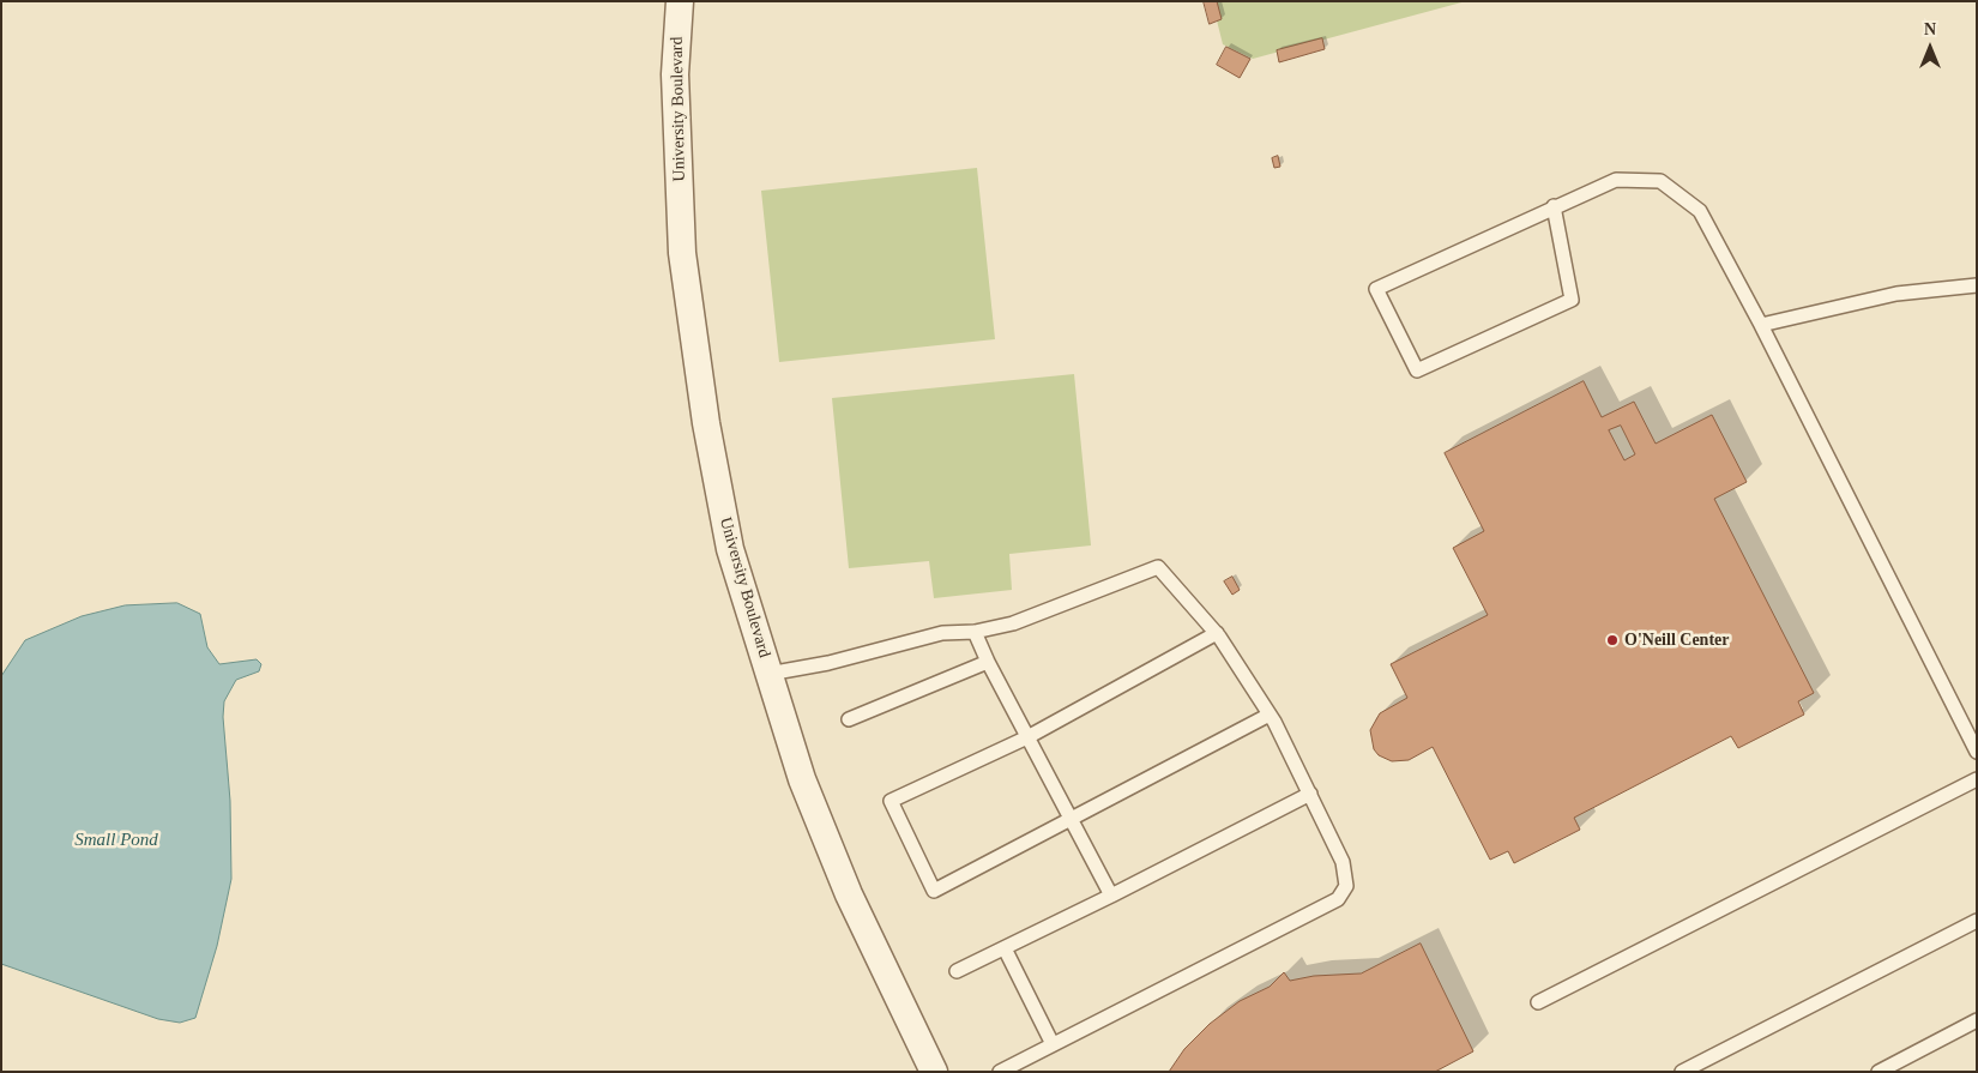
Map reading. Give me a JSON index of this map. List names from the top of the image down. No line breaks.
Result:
{"streets":{"street":["University Boulevard"]},"water":["Small Pond"],"places":["O'Neill Center"],"north":"top"}
